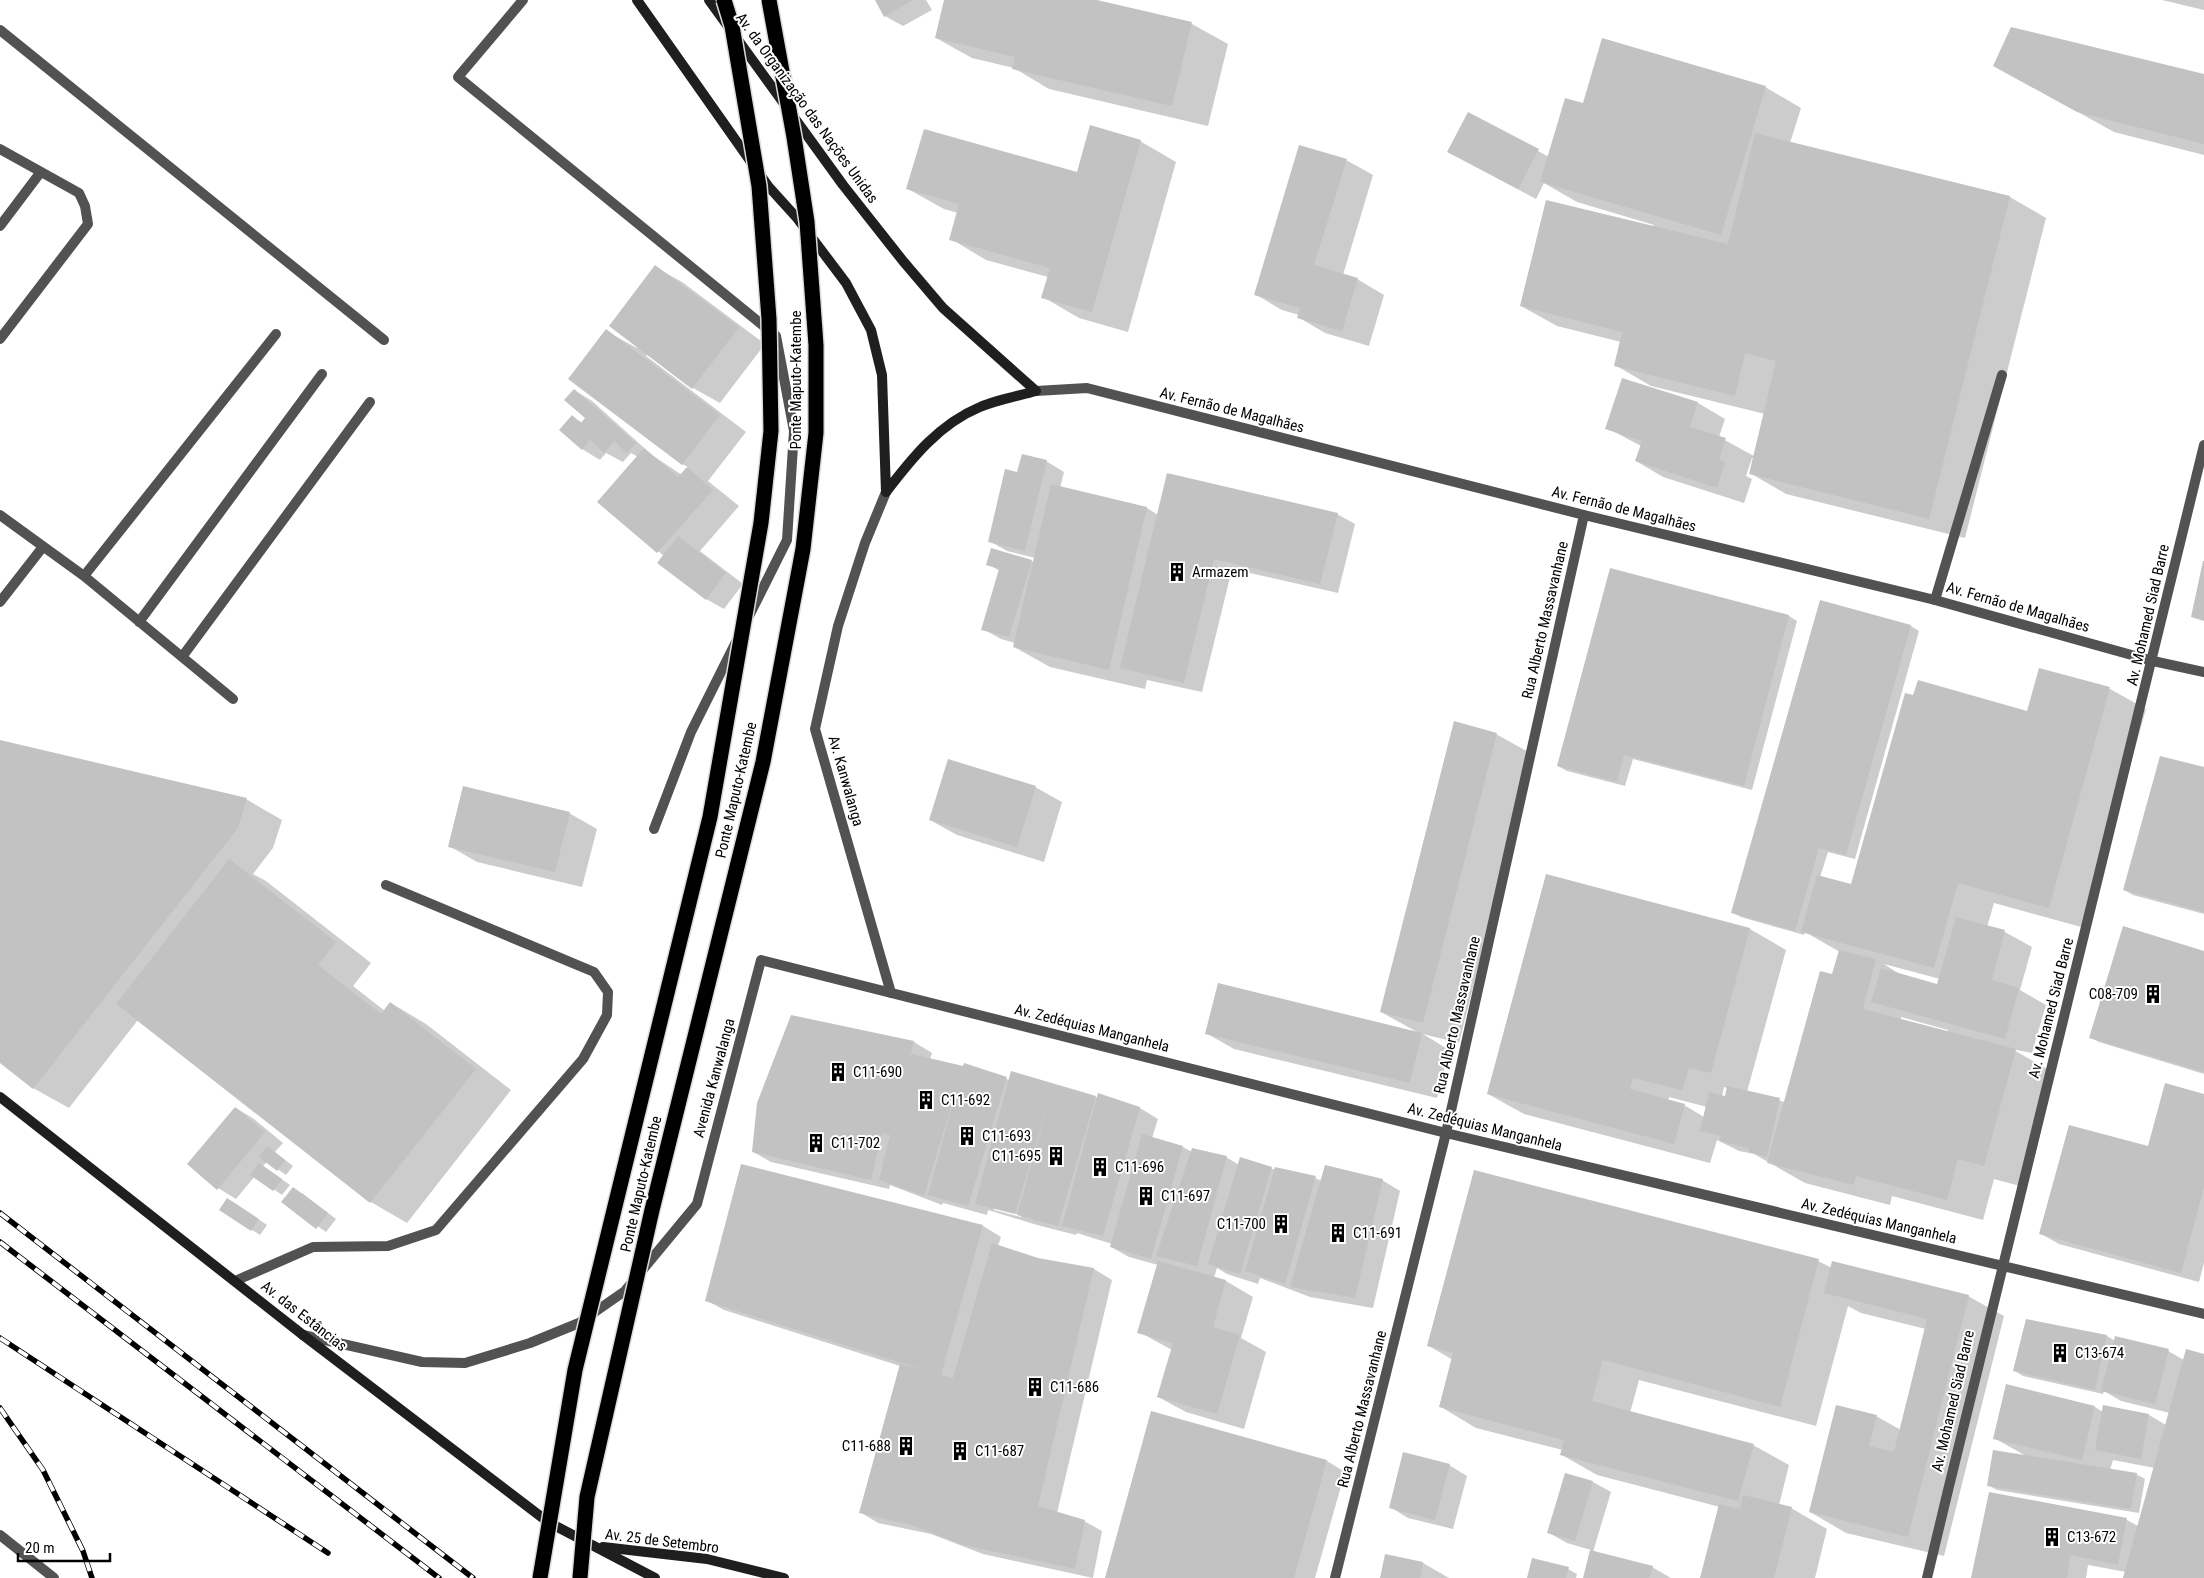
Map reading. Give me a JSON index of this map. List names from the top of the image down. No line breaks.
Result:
{"streets":{"highway":["Ponte Maputo-Katembe"],"main road":["Av. da Organização das Nações Unidas","Av. das Estâncias","Av. 25 de Setembro"],"street":["Av. Fernão de Magalhães","Av. Mohamed Siad Barre","Rua Alberto Massavanhane","Av. Kanwalanga","Av. Zedéquias Manganhela","Avenida Kanwalanga"]},"crossings":[["Av. da Organização das Nações Unidas","Av. Fernão de Magalhães"],["Av. Fernão de Magalhães","Av. Mohamed Siad Barre"],["Av. Fernão de Magalhães","Rua Alberto Massavanhane"],["Av. Mohamed Siad Barre","Av. Zedéquias Manganhela"],["Rua Alberto Massavanhane","Av. Zedéquias Manganhela"],["Av. Kanwalanga","Av. Zedéquias Manganhela"],["Av. Zedéquias Manganhela","Avenida Kanwalanga"],["Avenida Kanwalanga","Av. das Estâncias"],["Av. das Estâncias","Av. 25 de Setembro"]],"places":{"building":["Armazem","C08-709","C11-690","C11-692","C11-693","C11-702","C11-695","C11-696","C11-697","C11-700","C11-691","C13-674","C11-686","C11-688","C11-687","C13-672"]},"scale_bar":"20 m"}
